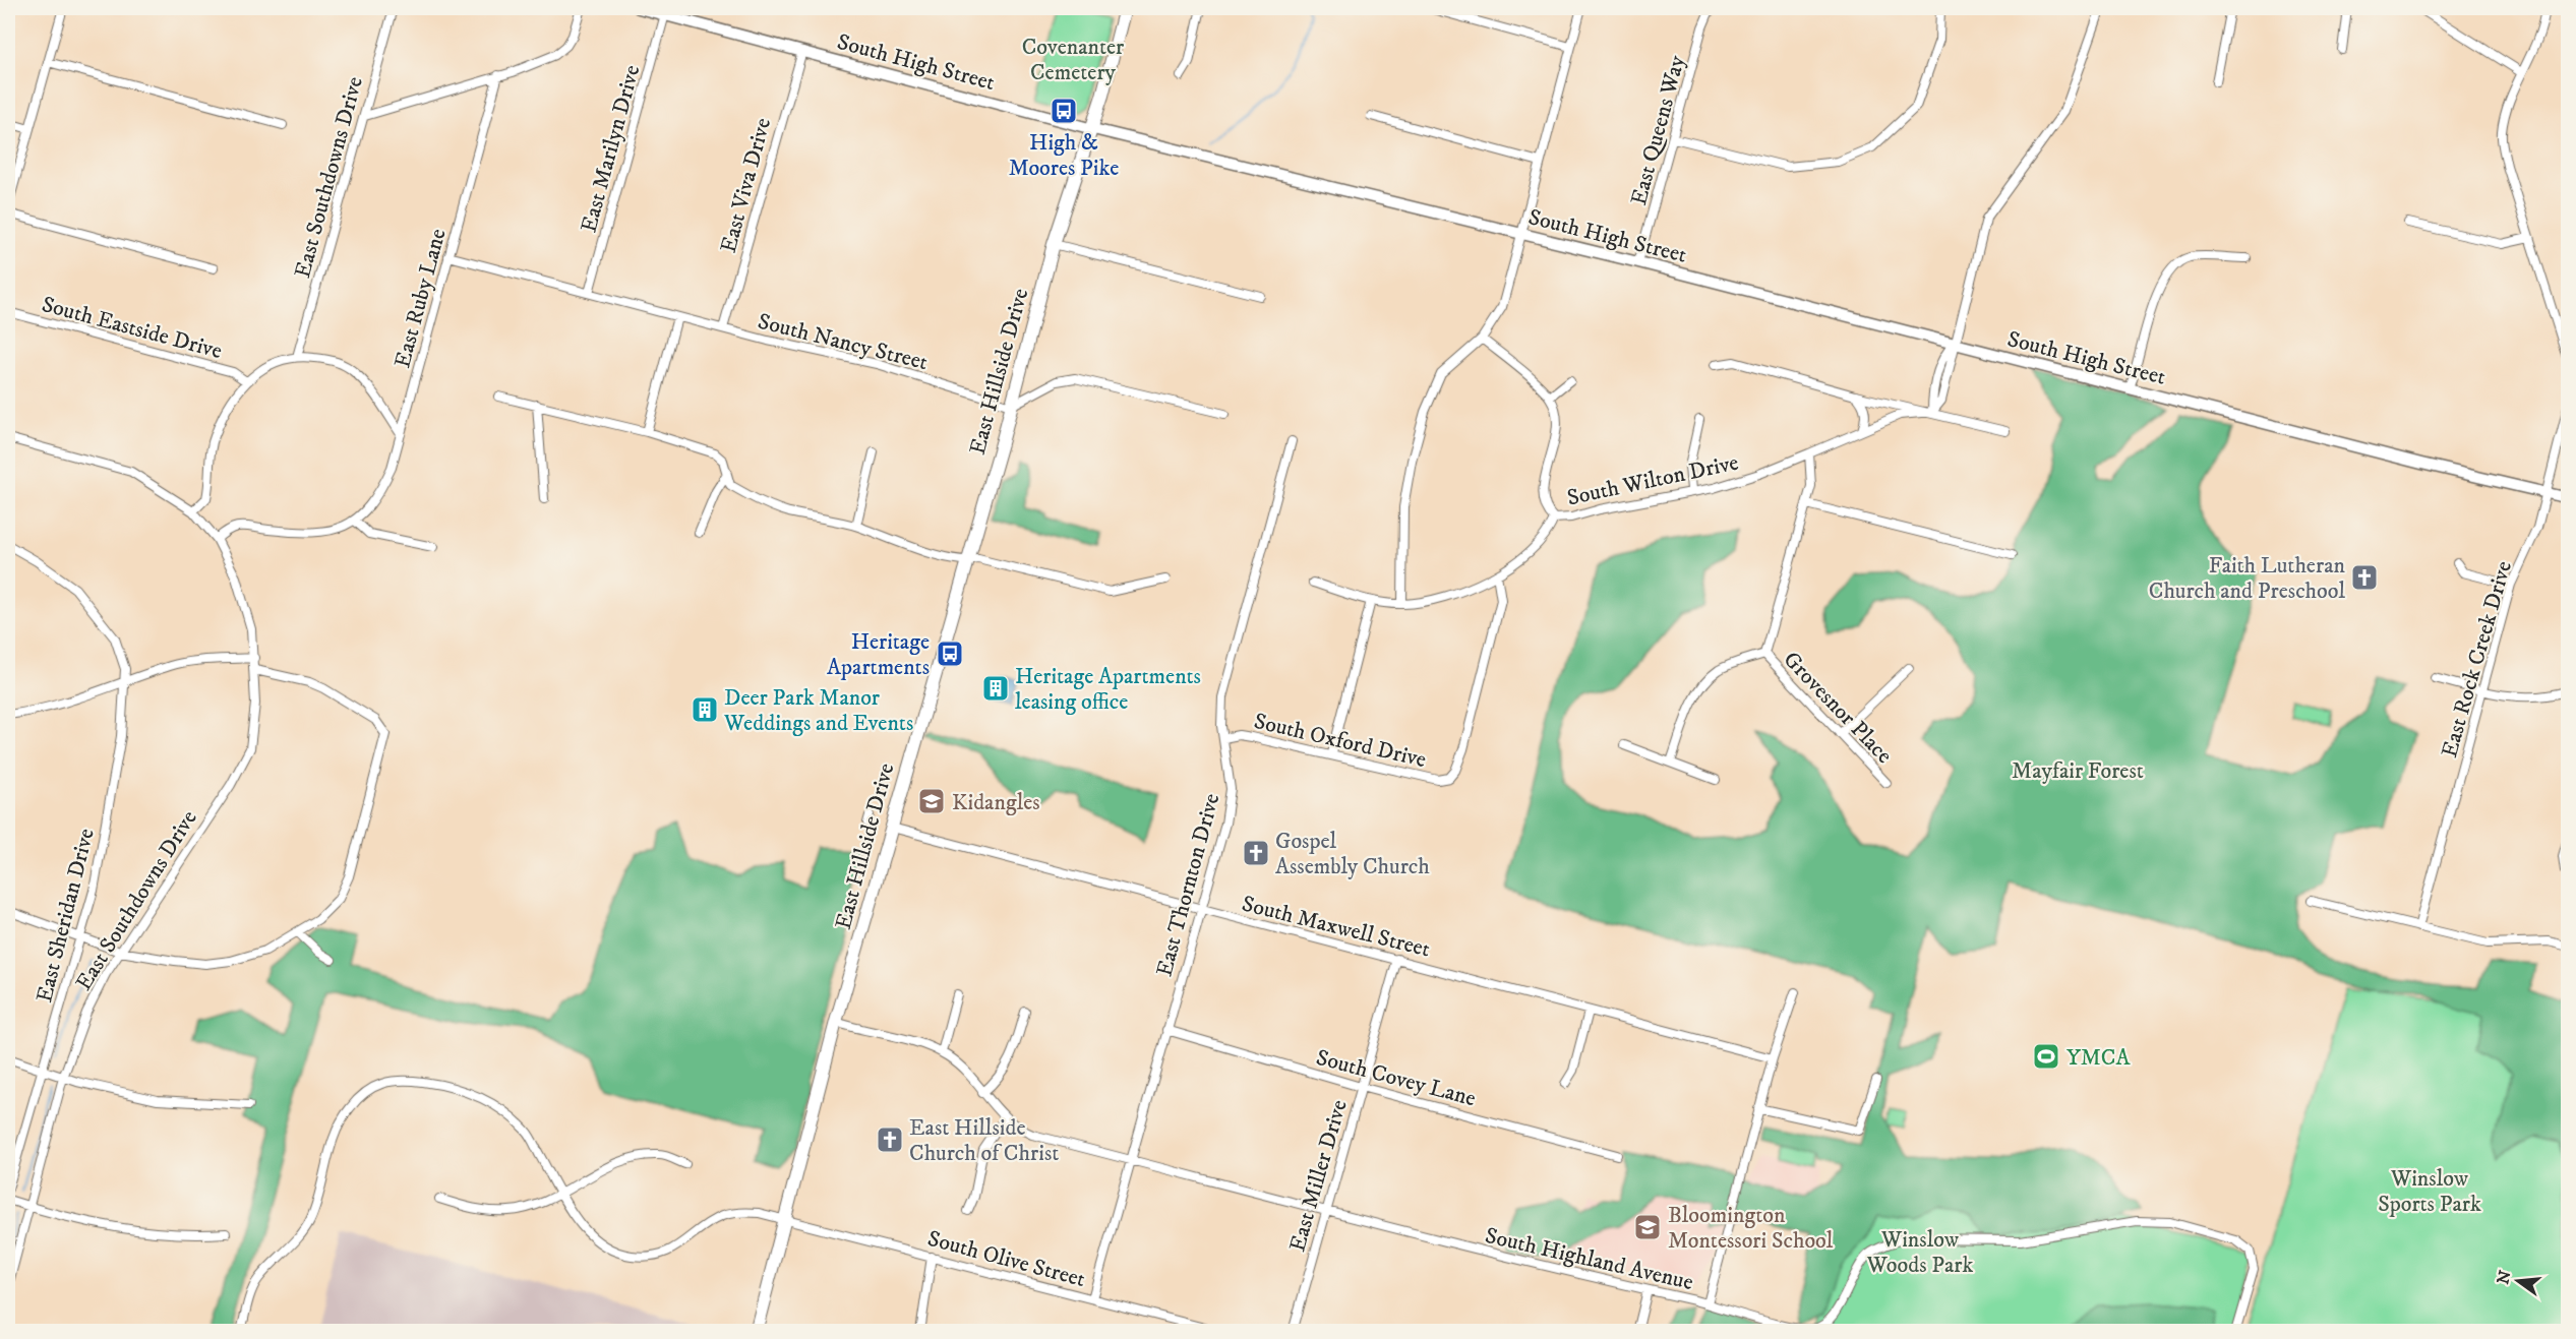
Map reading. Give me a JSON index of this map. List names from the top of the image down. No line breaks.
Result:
{"streets":{"main road":["East Hillside Drive"],"street":["South High Street","East Queens Way","East Marilyn Drive","East Southdowns Drive","East Viva Drive","East Ruby Lane","South Eastside Drive","South Nancy Street","South Wilton Drive","East Rock Creek Drive","Grovesnor Place","South Oxford Drive","East Thornton Drive","East Sheridan Drive","South Maxwell Street","South Covey Lane","East Miller Drive","South Olive Street","South Highland Avenue"]},"crossings":[["South High Street","East Queens Way"],["South High Street","East Marilyn Drive"],["South High Street","East Viva Drive"],["South High Street","East Hillside Drive"],["South High Street","East Rock Creek Drive"],["East Marilyn Drive","South Nancy Street"],["East Southdowns Drive","East Ruby Lane"],["East Southdowns Drive","South Eastside Drive"],["East Viva Drive","South Nancy Street"],["East Ruby Lane","South Eastside Drive"],["East Ruby Lane","South Nancy Street"],["South Nancy Street","East Hillside Drive"],["East Hillside Drive","South Maxwell Street"],["East Hillside Drive","South Olive Street"],["East Hillside Drive","South Highland Avenue"],["South Wilton Drive","South Oxford Drive"],["South Oxford Drive","East Thornton Drive"],["East Thornton Drive","South Maxwell Street"],["East Thornton Drive","South Covey Lane"],["East Thornton Drive","South Olive Street"],["East Thornton Drive","South Highland Avenue"],["South Maxwell Street","East Miller Drive"],["South Covey Lane","East Miller Drive"],["East Miller Drive","South Highland Avenue"]],"parks":["Covenanter Cemetery","Mayfair Forest","Winslow Sports Park","Winslow Woods Park"],"places":{"bus stop":["High & Moores Pike","Heritage Apartments"],"church":["Faith Lutheran Church and Preschool","Gospel Assembly Church","East Hillside Church of Christ"],"building":["Heritage Apartments leasing office","Deer Park Manor Weddings and Events"],"school or university":["Kidangles","Bloomington Montessori School"],"sports":["YMCA"]},"north":"left"}
